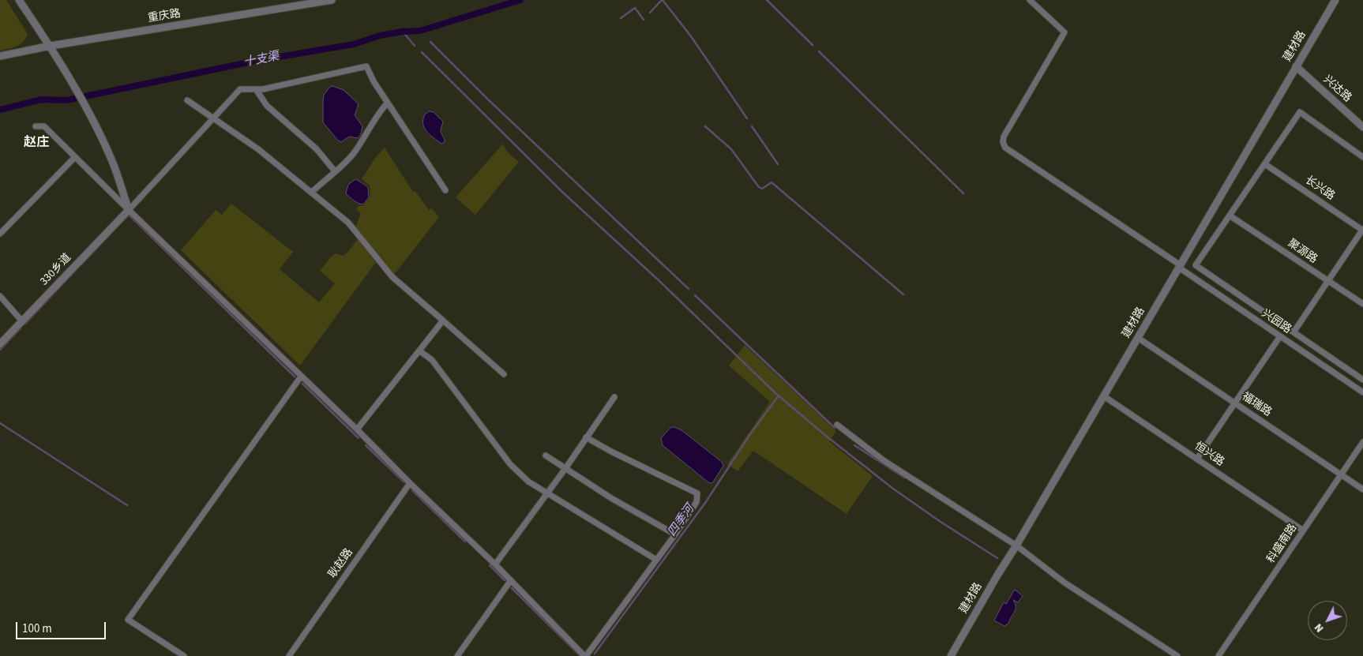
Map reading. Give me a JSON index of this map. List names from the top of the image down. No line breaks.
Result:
{"streets":{"street":["重庆路","建材路","兴达路","长兴路","聚源路","330乡道","兴园路","福瑞路","恒兴路","科盛南路","耿赵路"]},"crossings":[["建材路","兴达路"],["建材路","兴园路"],["建材路","福瑞路"],["建材路","恒兴路"],["福瑞路","科盛南路"],["恒兴路","科盛南路"]],"districts":["赵庄"],"water":["十支渠","四季河"],"scale_bar":"100 m","north":"bottom left"}
